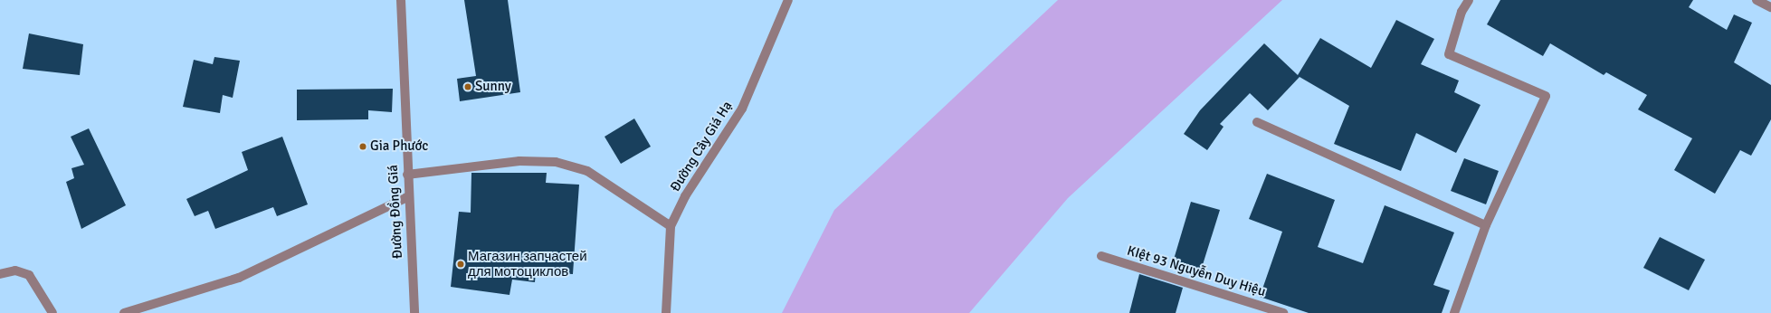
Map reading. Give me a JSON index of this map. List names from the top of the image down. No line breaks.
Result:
{"streets":{"street":["Đường Cây Giá Hạ","Đường Đồng Giá","KIệt 93 Nguyễn Duy Hiệu"]},"places":["Sunny","Gia Phước","Магазин запчастей для мотоциклов"]}
